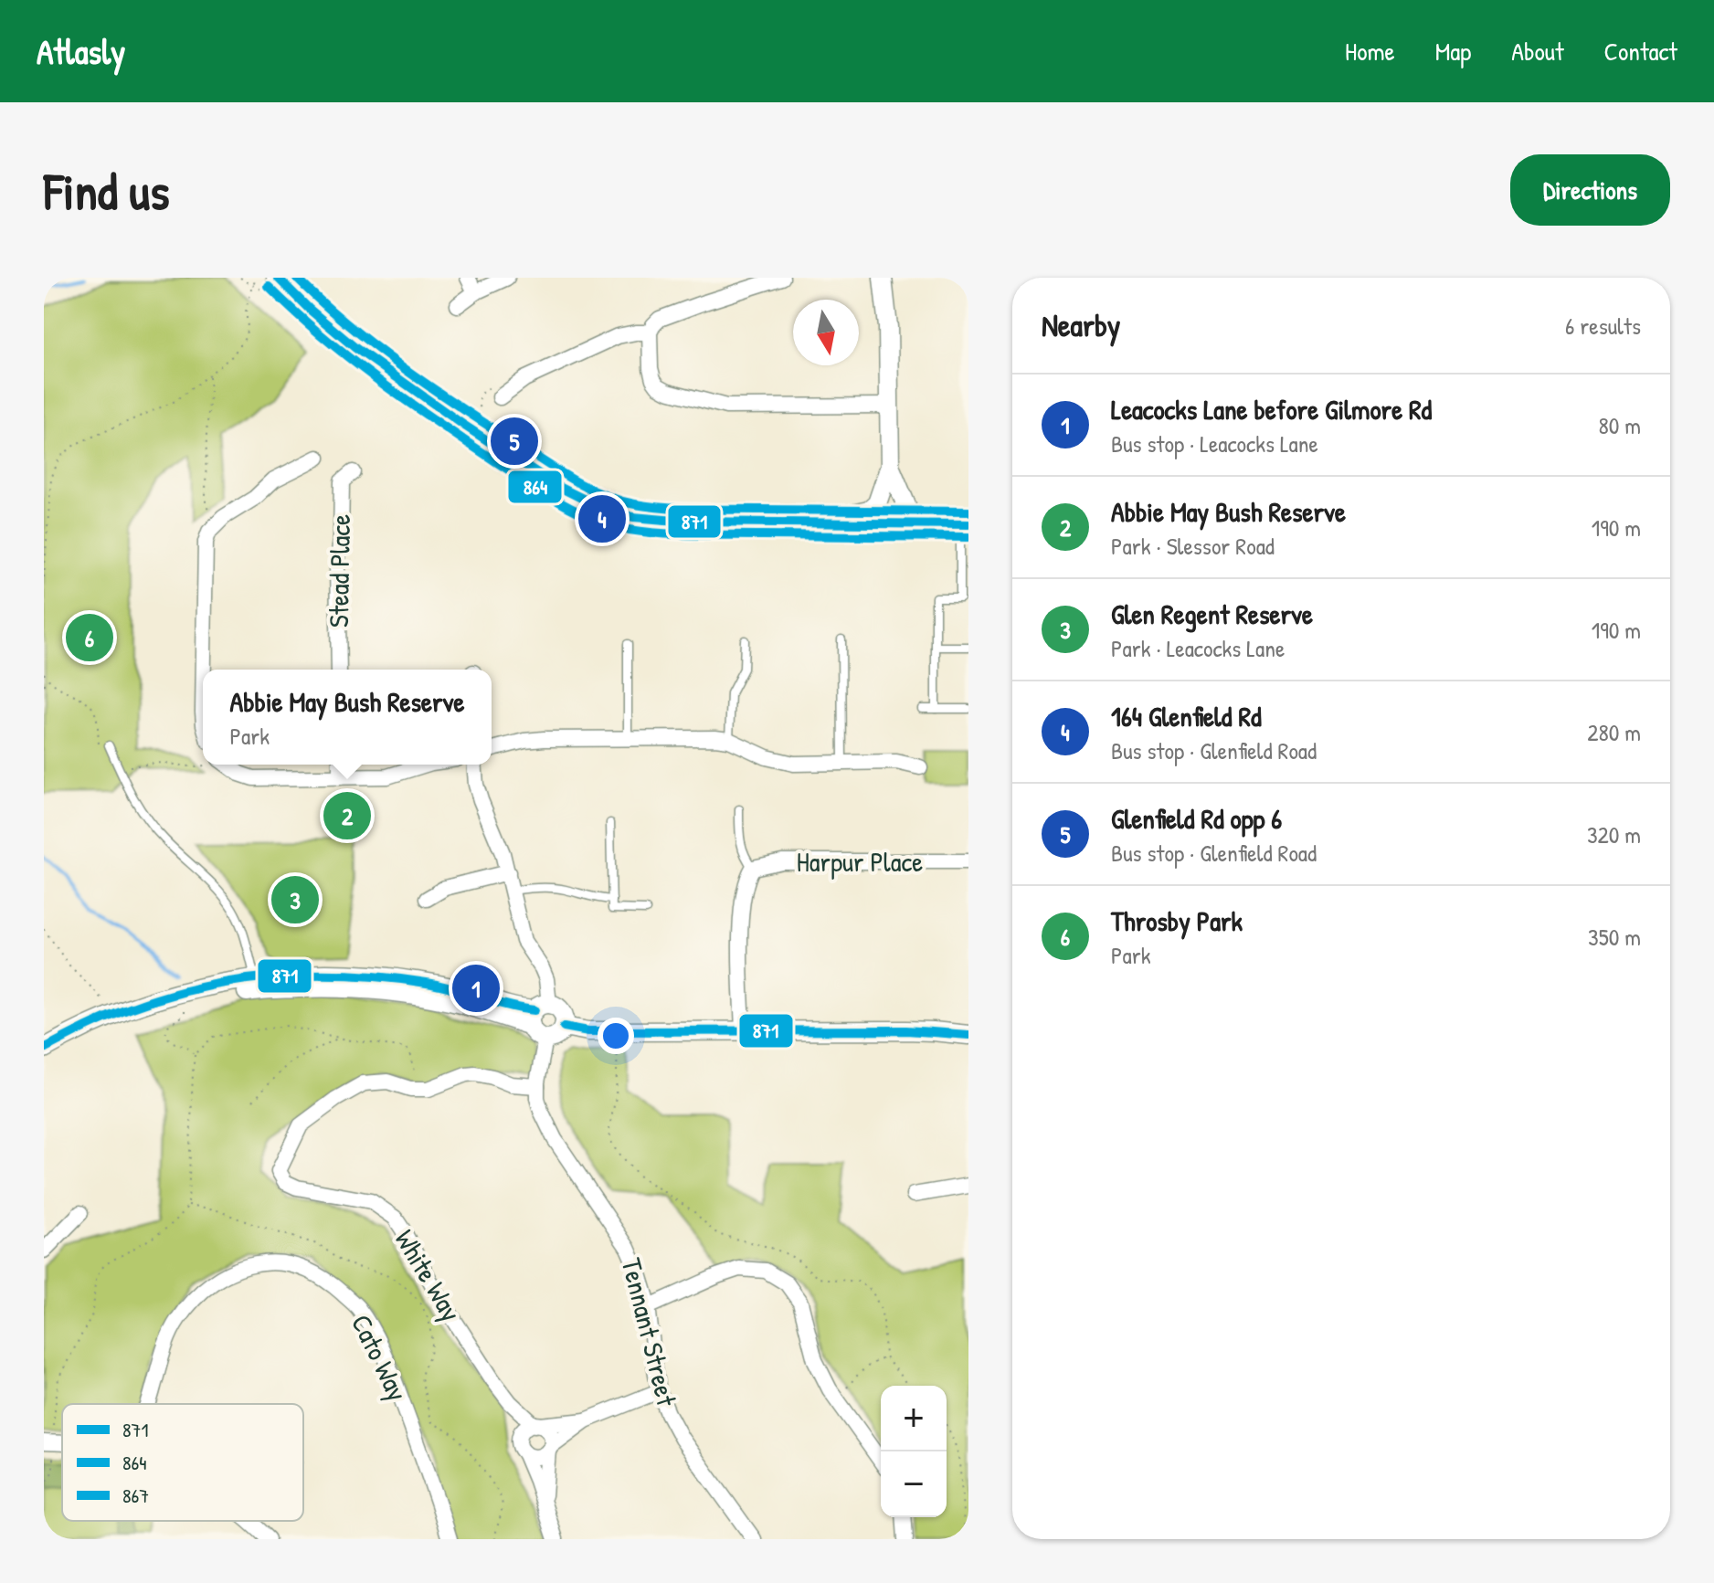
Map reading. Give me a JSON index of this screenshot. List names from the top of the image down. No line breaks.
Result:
{"streets":{"street":["Stead Place","Harpur Place","White Way","Tennant Street","Cato Way"]},"lines":["transit line 871","transit line 867","transit line 864"],"legend":["871","864","867"],"north":"bottom","page":{"header":"Atlasly","nav":["Home","Map","About","Contact"],"buttons":"Directions","title":"Find us","heading":["Nearby","6 results"],"list":[{"mark":"1","name":"Leacocks Lane before Gilmore Rd","note":"Bus stop · Leacocks Lane","value":"80 m"},{"mark":"2","name":"Abbie May Bush Reserve","note":"Park · Slessor Road","value":"190 m"},{"mark":"3","name":"Glen Regent Reserve","note":"Park · Leacocks Lane","value":"190 m"},{"mark":"4","name":"164 Glenfield Rd","note":"Bus stop · Glenfield Road","value":"280 m"},{"mark":"5","name":"Glenfield Rd opp 6","note":"Bus stop · Glenfield Road","value":"320 m"},{"mark":"6","name":"Throsby Park","note":"Park","value":"350 m"}],"pins":["5","4","6","2","3","1"],"popup":["Abbie May Bush Reserve","Park"],"map_buttons":["+","−"]}}
